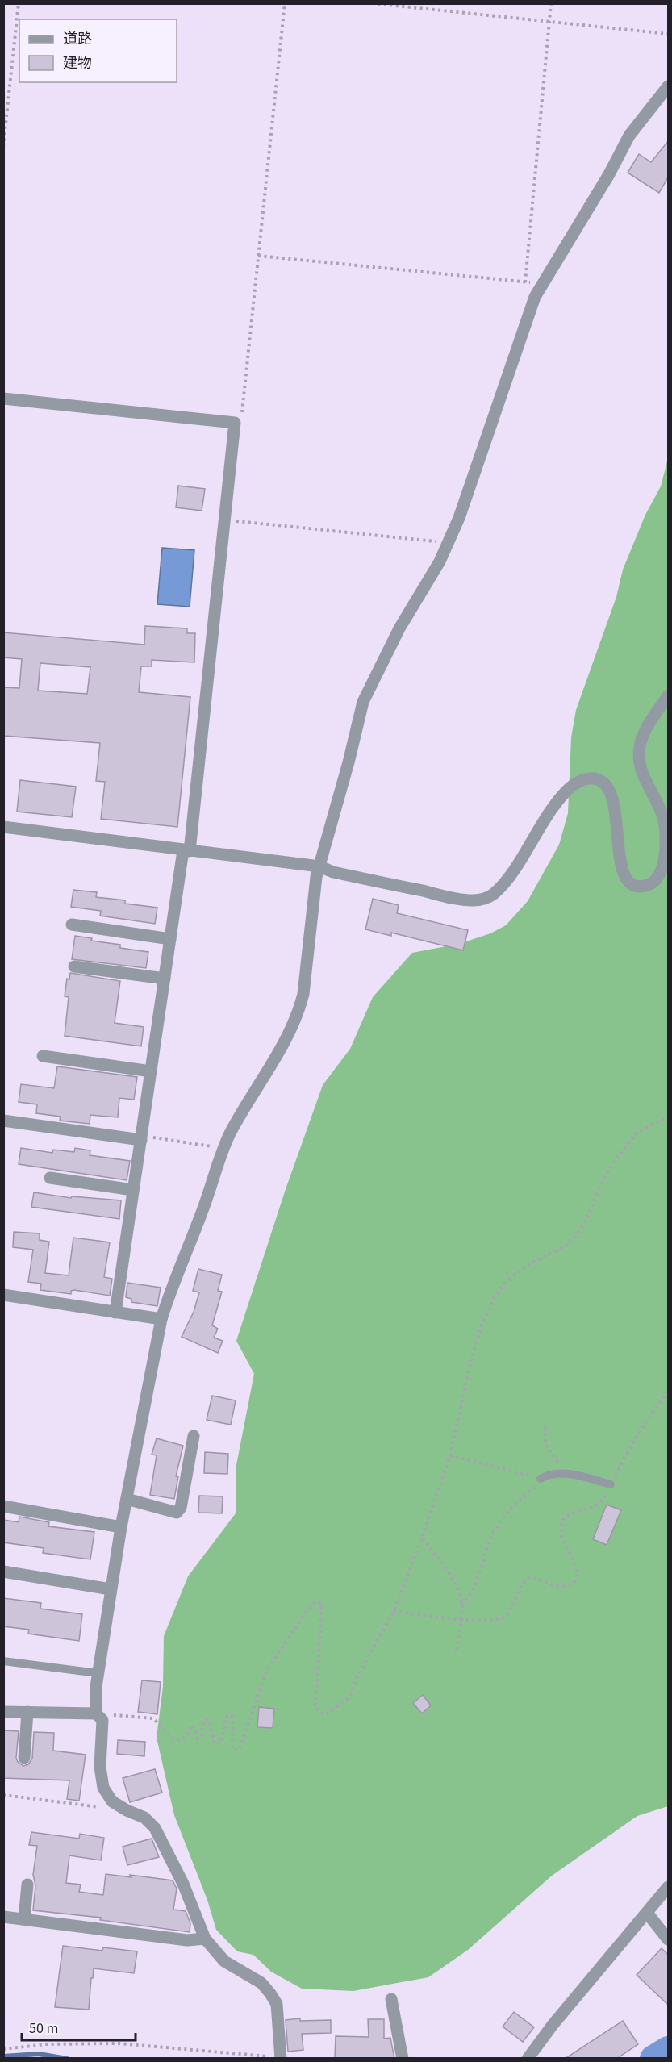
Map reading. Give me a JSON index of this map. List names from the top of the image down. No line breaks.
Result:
{"legend":["道路","建物"],"scale_bar":"50 m"}
